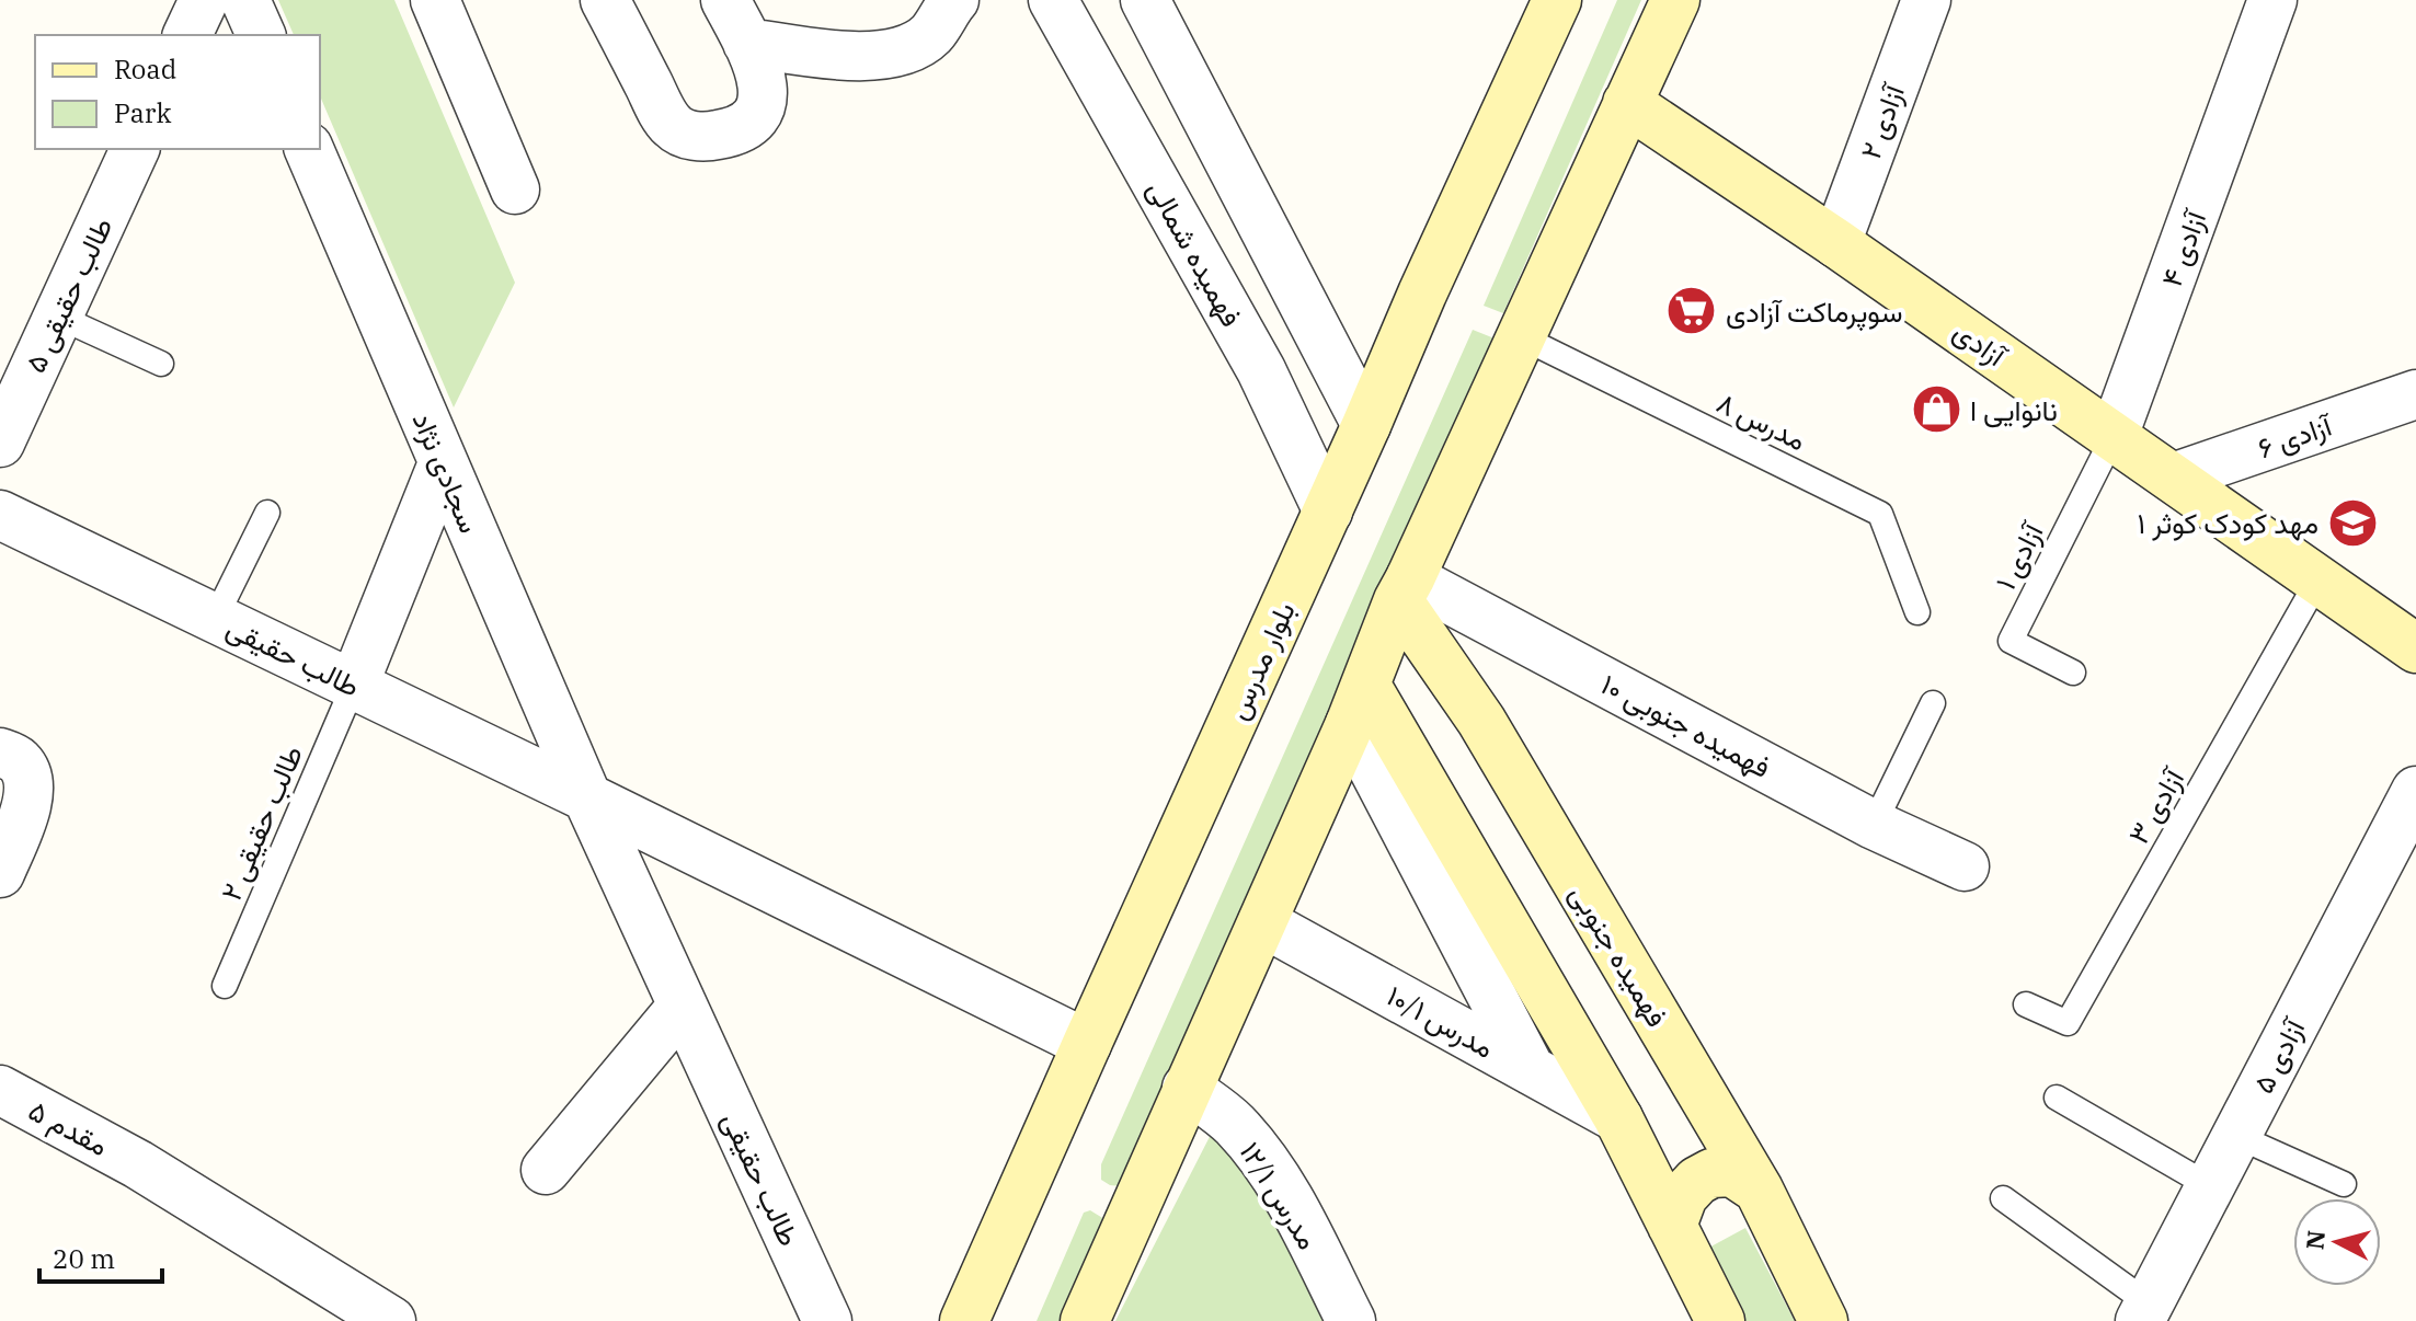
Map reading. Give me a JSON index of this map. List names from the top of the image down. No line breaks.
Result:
{"streets":{"main road":["آزادی","بلوار مدرس","فهمیده جنوبی"],"street":["آزادی ۲","آزادی ۴","فهمیده شمالی","طالب حقیقی ۵","آزادی ۶","سجادی نژاد","طالب حقیقی","فهمیده جنوبی ۱۰","مدرس ۱۰/۱","آزادی ۵","مقدم ۵","مدرس ۱۲/۱"],"lane":["مدرس ۸","آزادی ۱","آزادی ۳","طالب حقیقی ۲"]},"crossings":[["آزادی ۲","آزادی"],["آزادی ۴","آزادی"],["آزادی ۴","آزادی ۱"],["فهمیده شمالی","بلوار مدرس"],["آزادی","آزادی ۶"],["آزادی","آزادی ۱"],["آزادی","آزادی ۳"],["سجادی نژاد","طالب حقیقی"],["طالب حقیقی","بلوار مدرس"],["طالب حقیقی","طالب حقیقی ۲"],["فهمیده جنوبی ۱۰","فهمیده جنوبی"]],"places":{"supermarket":["سوپرماکت آزادی"],"shop":["نانوایی ا"],"school or university":["مهد کودک کوثر ۱"]},"legend":["Road","Park"],"scale_bar":"20 m","north":"left"}
